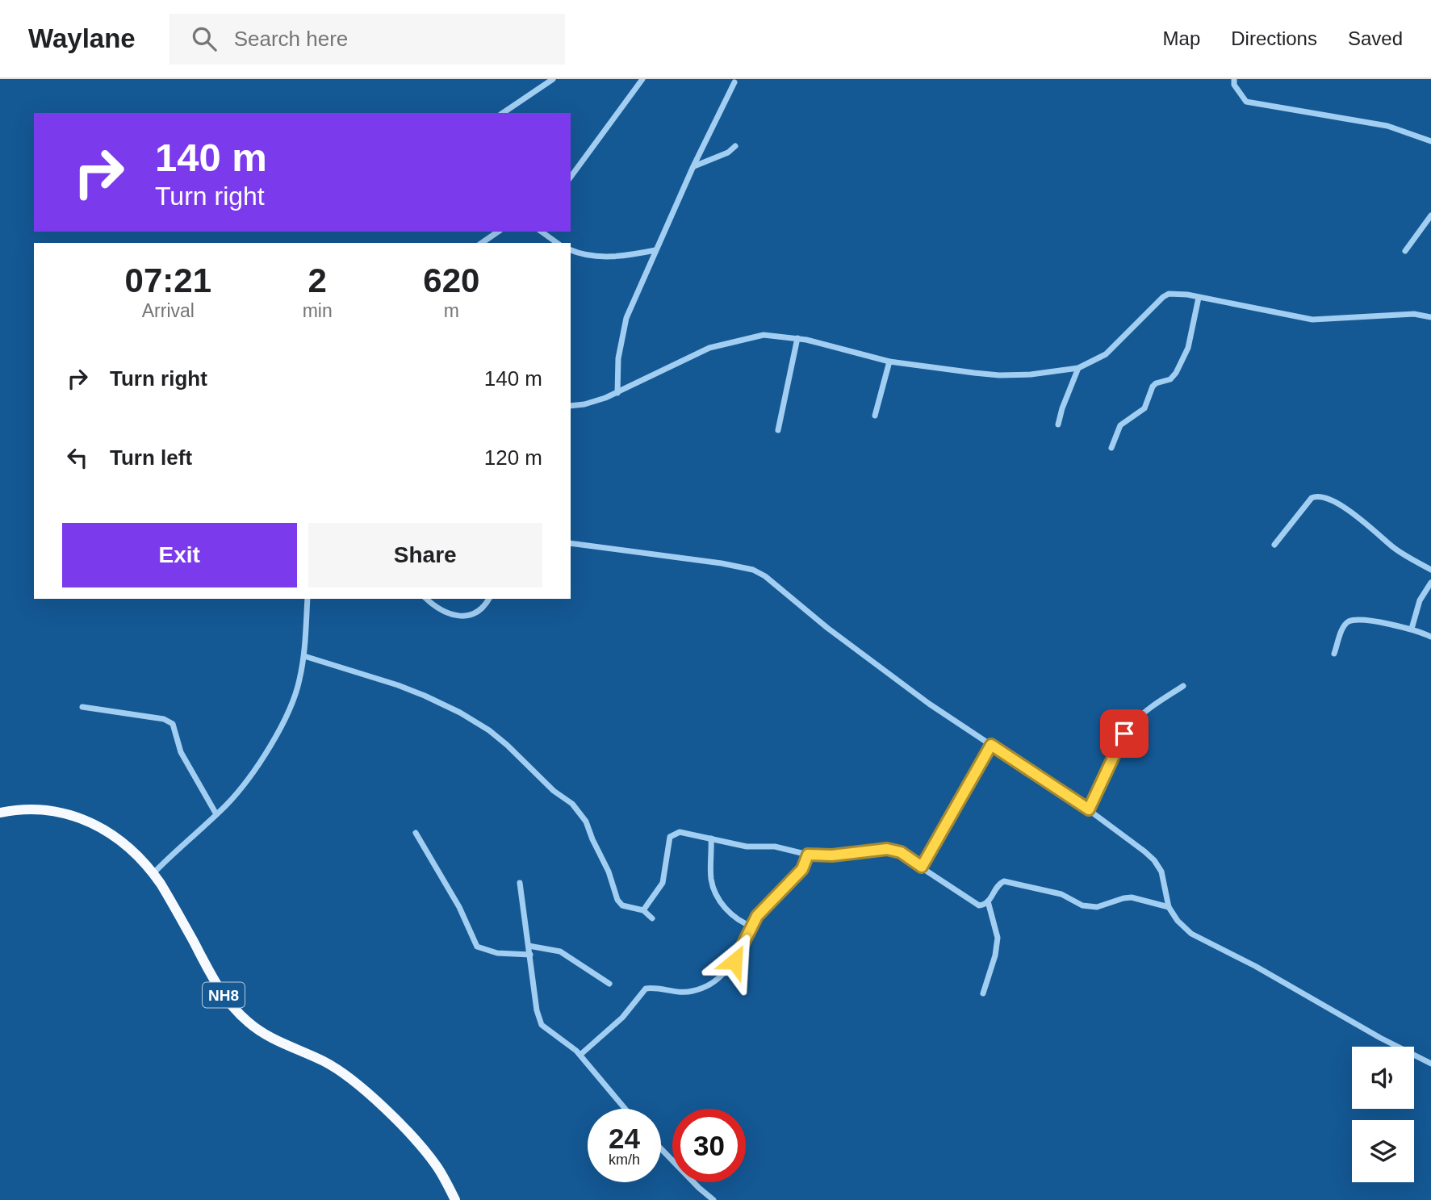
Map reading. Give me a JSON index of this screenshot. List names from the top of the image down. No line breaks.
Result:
{"streets":{"highway":["NH8"]},"page":{"header":"Waylane","search":"Search here","nav":["Map","Directions","Saved"],"turn":["140 m","Turn right"],"eta":["07:21","Arrival","2","min","620","m"],"list":[{"name":"Turn right","value":"140 m"},{"name":"Turn left","value":"120 m"}],"buttons":["Exit","Share"],"speed":"24 km/h","limit":"30"}}
